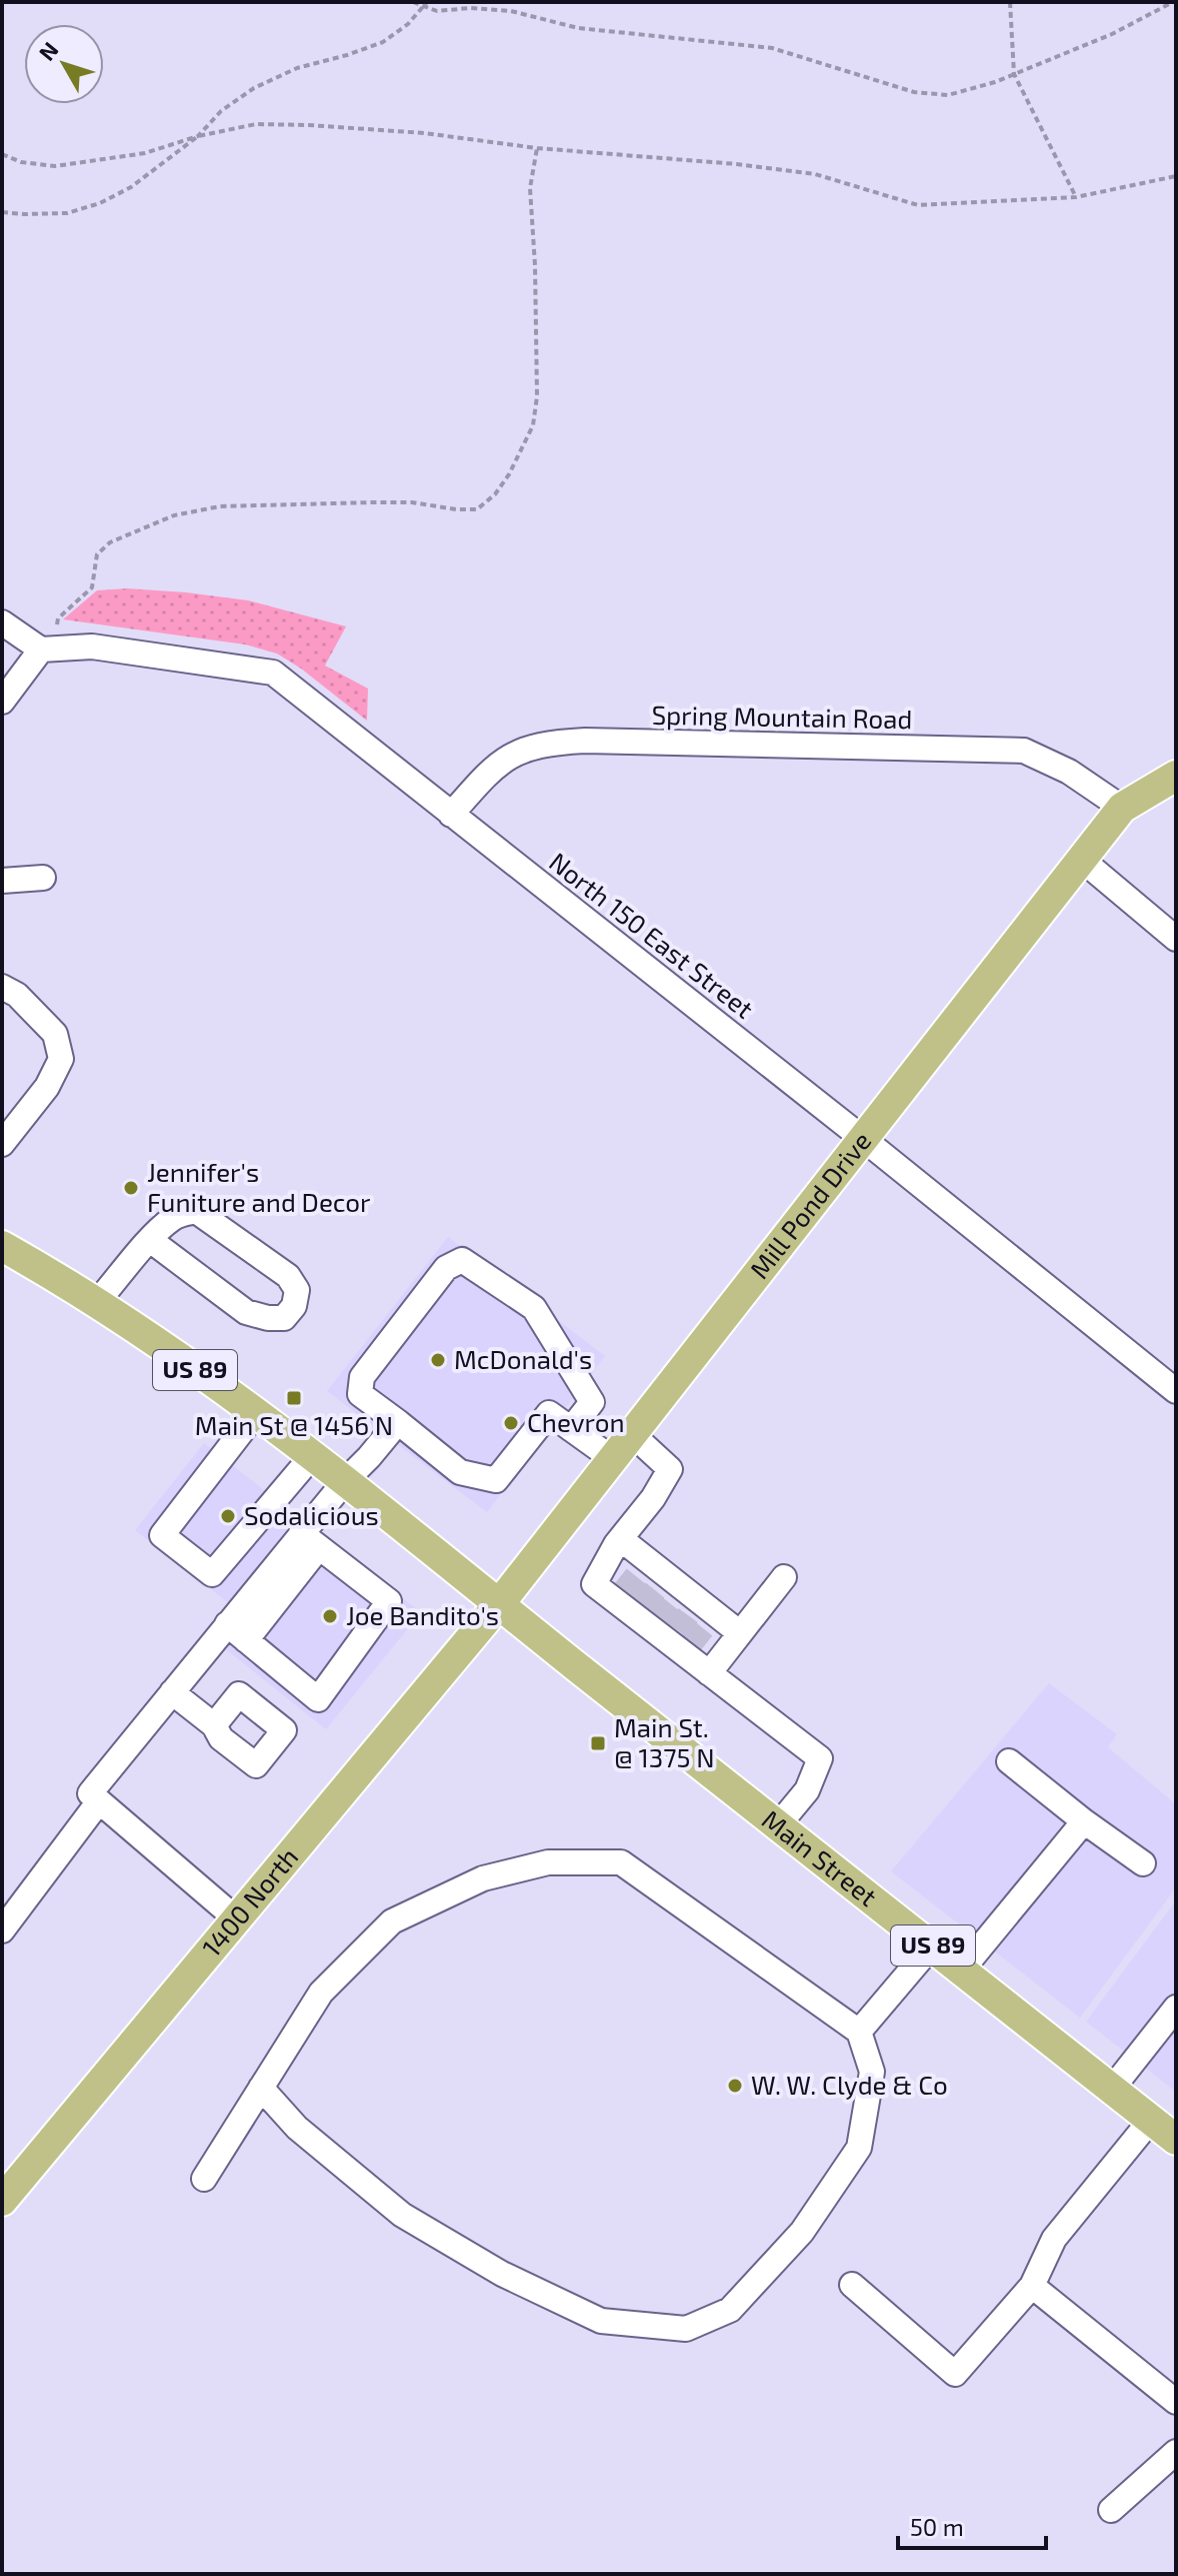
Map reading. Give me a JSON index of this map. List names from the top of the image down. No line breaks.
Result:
{"streets":{"main road":["Mill Pond Drive","US 89","Main Street","1400 North"],"street":["Spring Mountain Road","North 150 East Street"]},"crossings":[["Spring Mountain Road","North 150 East Street"],["Spring Mountain Road","Mill Pond Drive"],["North 150 East Street","Mill Pond Drive"],["Mill Pond Drive","US 89"],["Mill Pond Drive","Main Street"],["Mill Pond Drive","1400 North"],["US 89","Main Street"],["US 89","1400 North"],["Main Street","1400 North"]],"places":{"other":["Jennifer's Funiture and Decor","McDonald's","Chevron","Sodalicious","Joe Bandito's","W. W. Clyde & Co"],"transit":["Main St @ 1456 N","Main St. @ 1375 N"]},"scale_bar":"50 m","north":"top left"}
